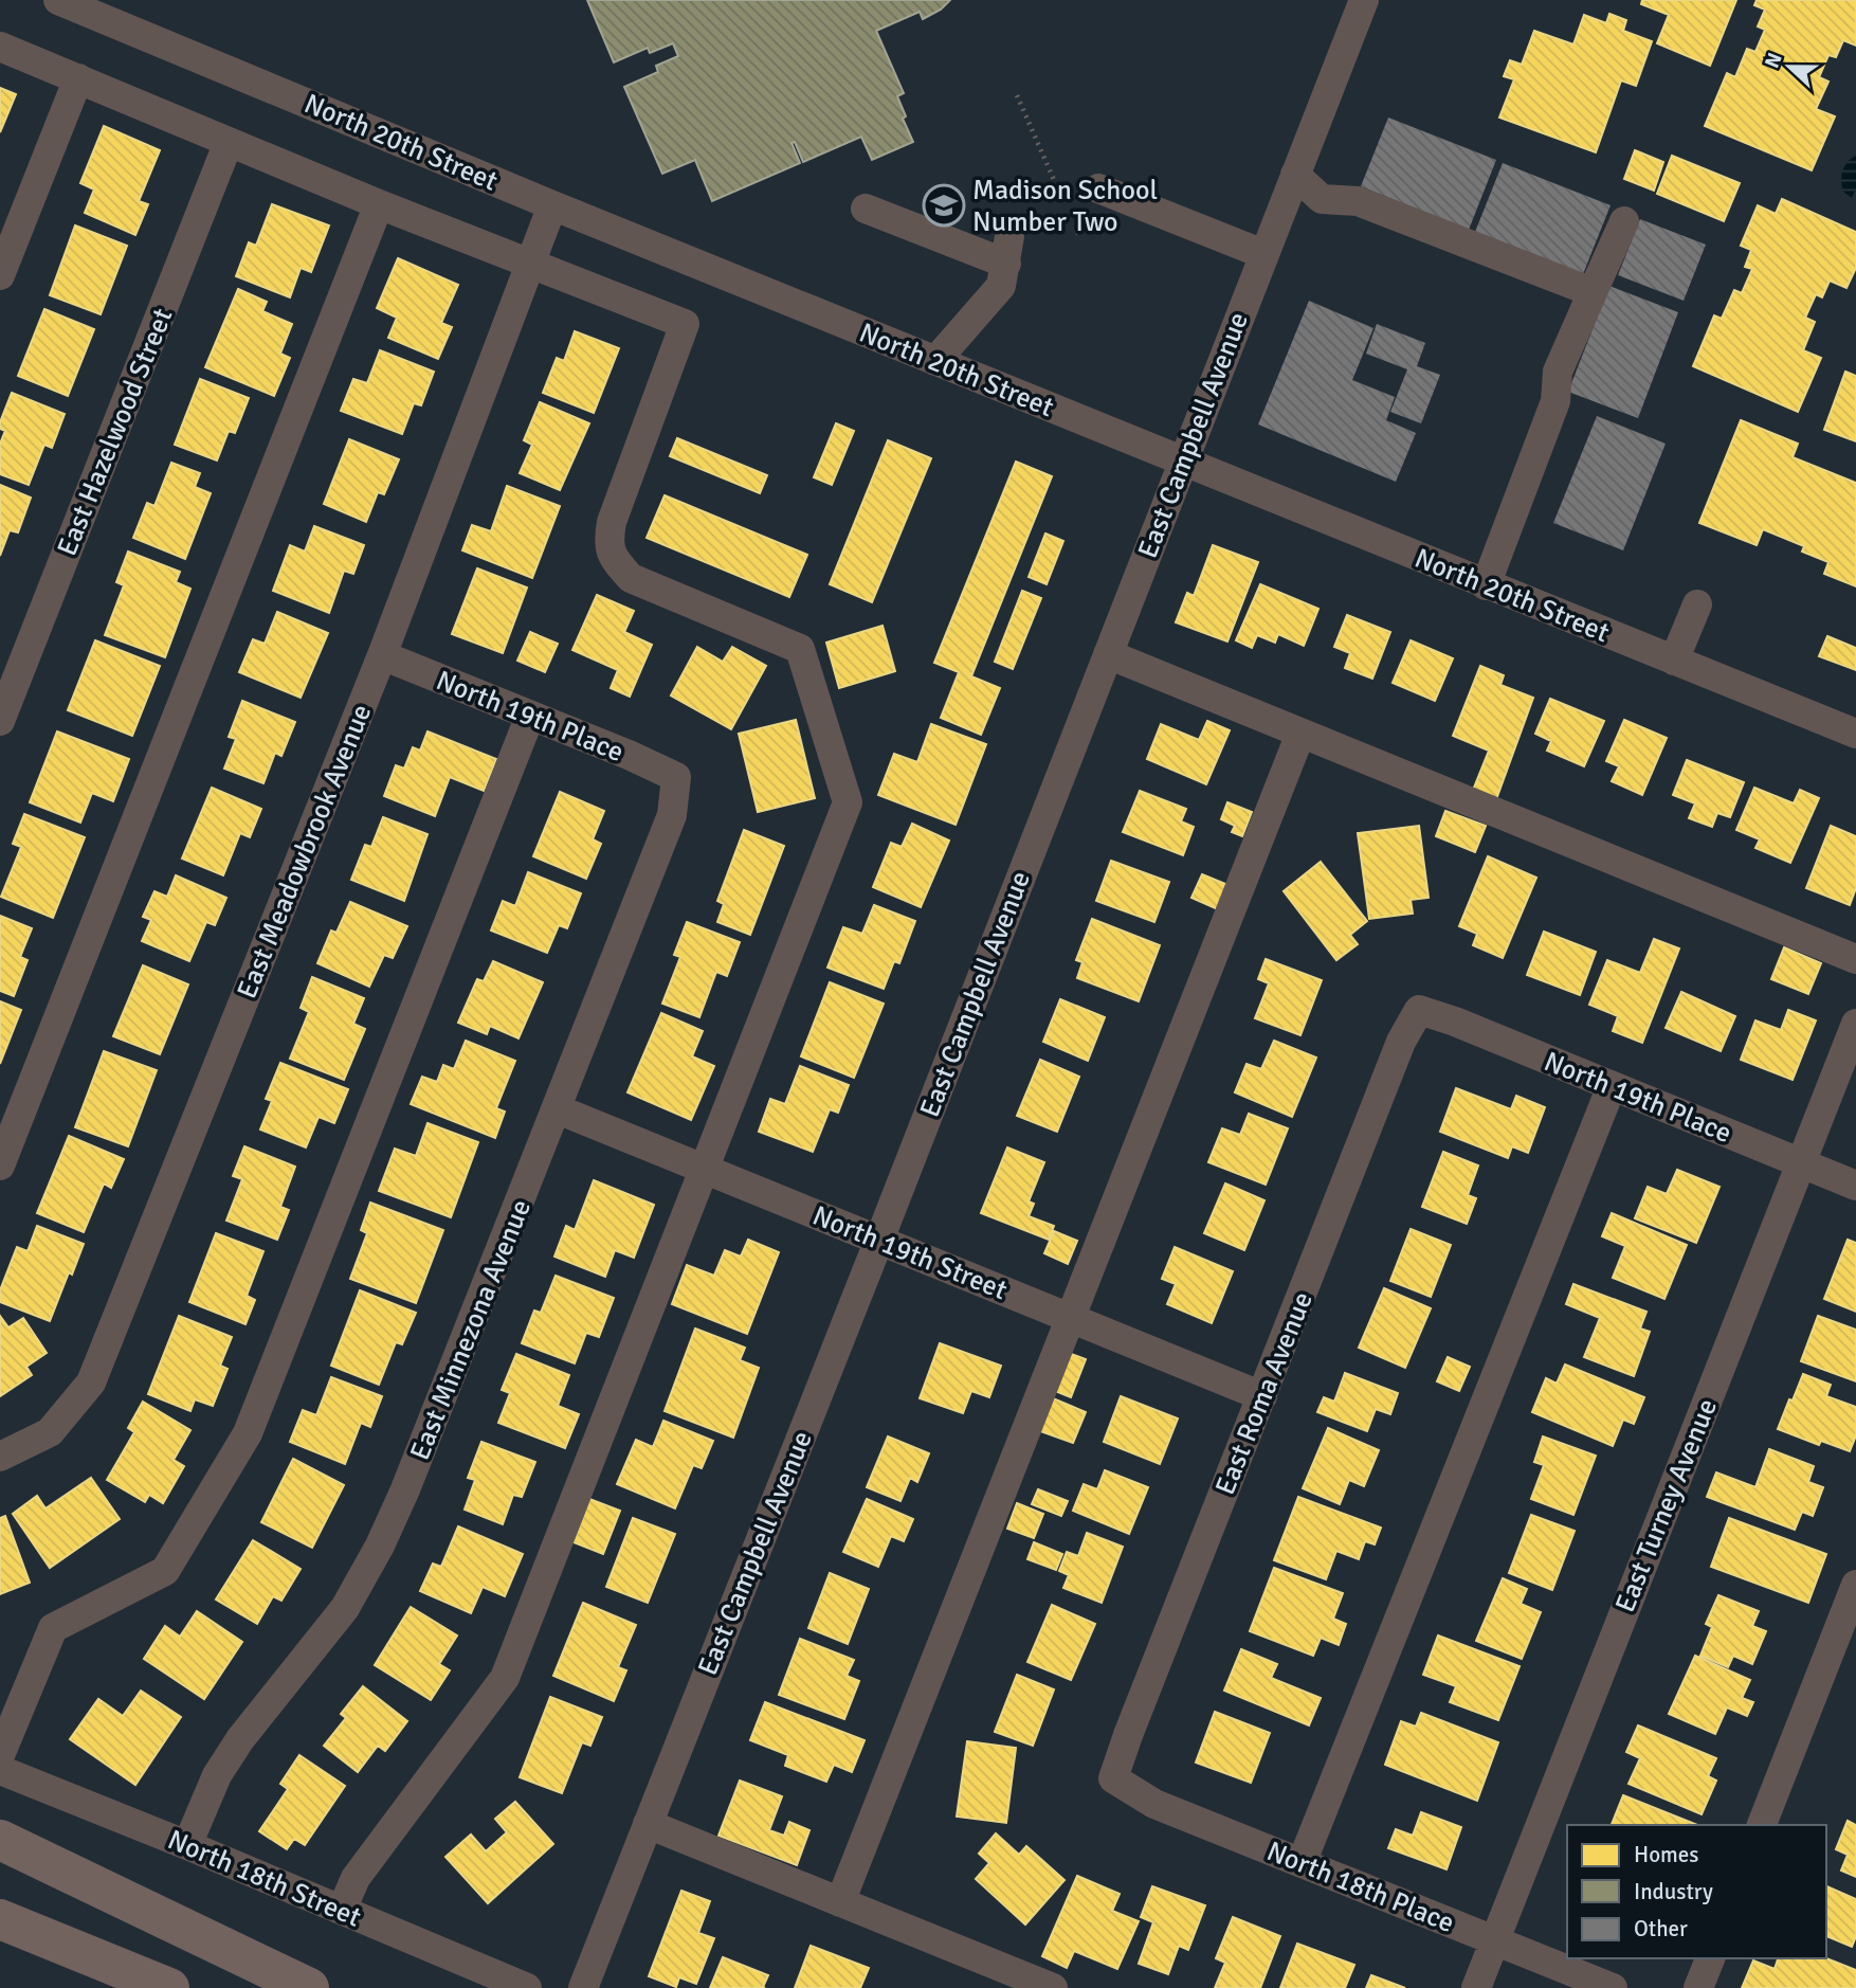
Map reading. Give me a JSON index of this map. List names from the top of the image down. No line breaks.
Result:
{"streets":{"street":["North 20th Street","East Hazelwood Street","East Campbell Avenue","North 19th Place","East Meadowbrook Avenue","North 19th Street","East Minnezona Avenue","East Roma Avenue","East Turney Avenue","North 18th Street","North 18th Place"]},"crossings":[["North 20th Street","East Campbell Avenue"],["North 20th Street","East Meadowbrook Avenue"],["East Campbell Avenue","North 19th Street"],["North 19th Place","East Meadowbrook Avenue"],["North 19th Place","East Minnezona Avenue"],["North 19th Place","East Roma Avenue"],["North 19th Place","East Turney Avenue"],["North 19th Street","East Minnezona Avenue"],["North 19th Street","East Roma Avenue"],["East Minnezona Avenue","North 18th Street"],["East Roma Avenue","North 18th Place"],["East Turney Avenue","North 18th Place"]],"places":{"school or university":["Madison School Number Two"]},"legend":["Homes","Industry","Other"],"north":"left"}
